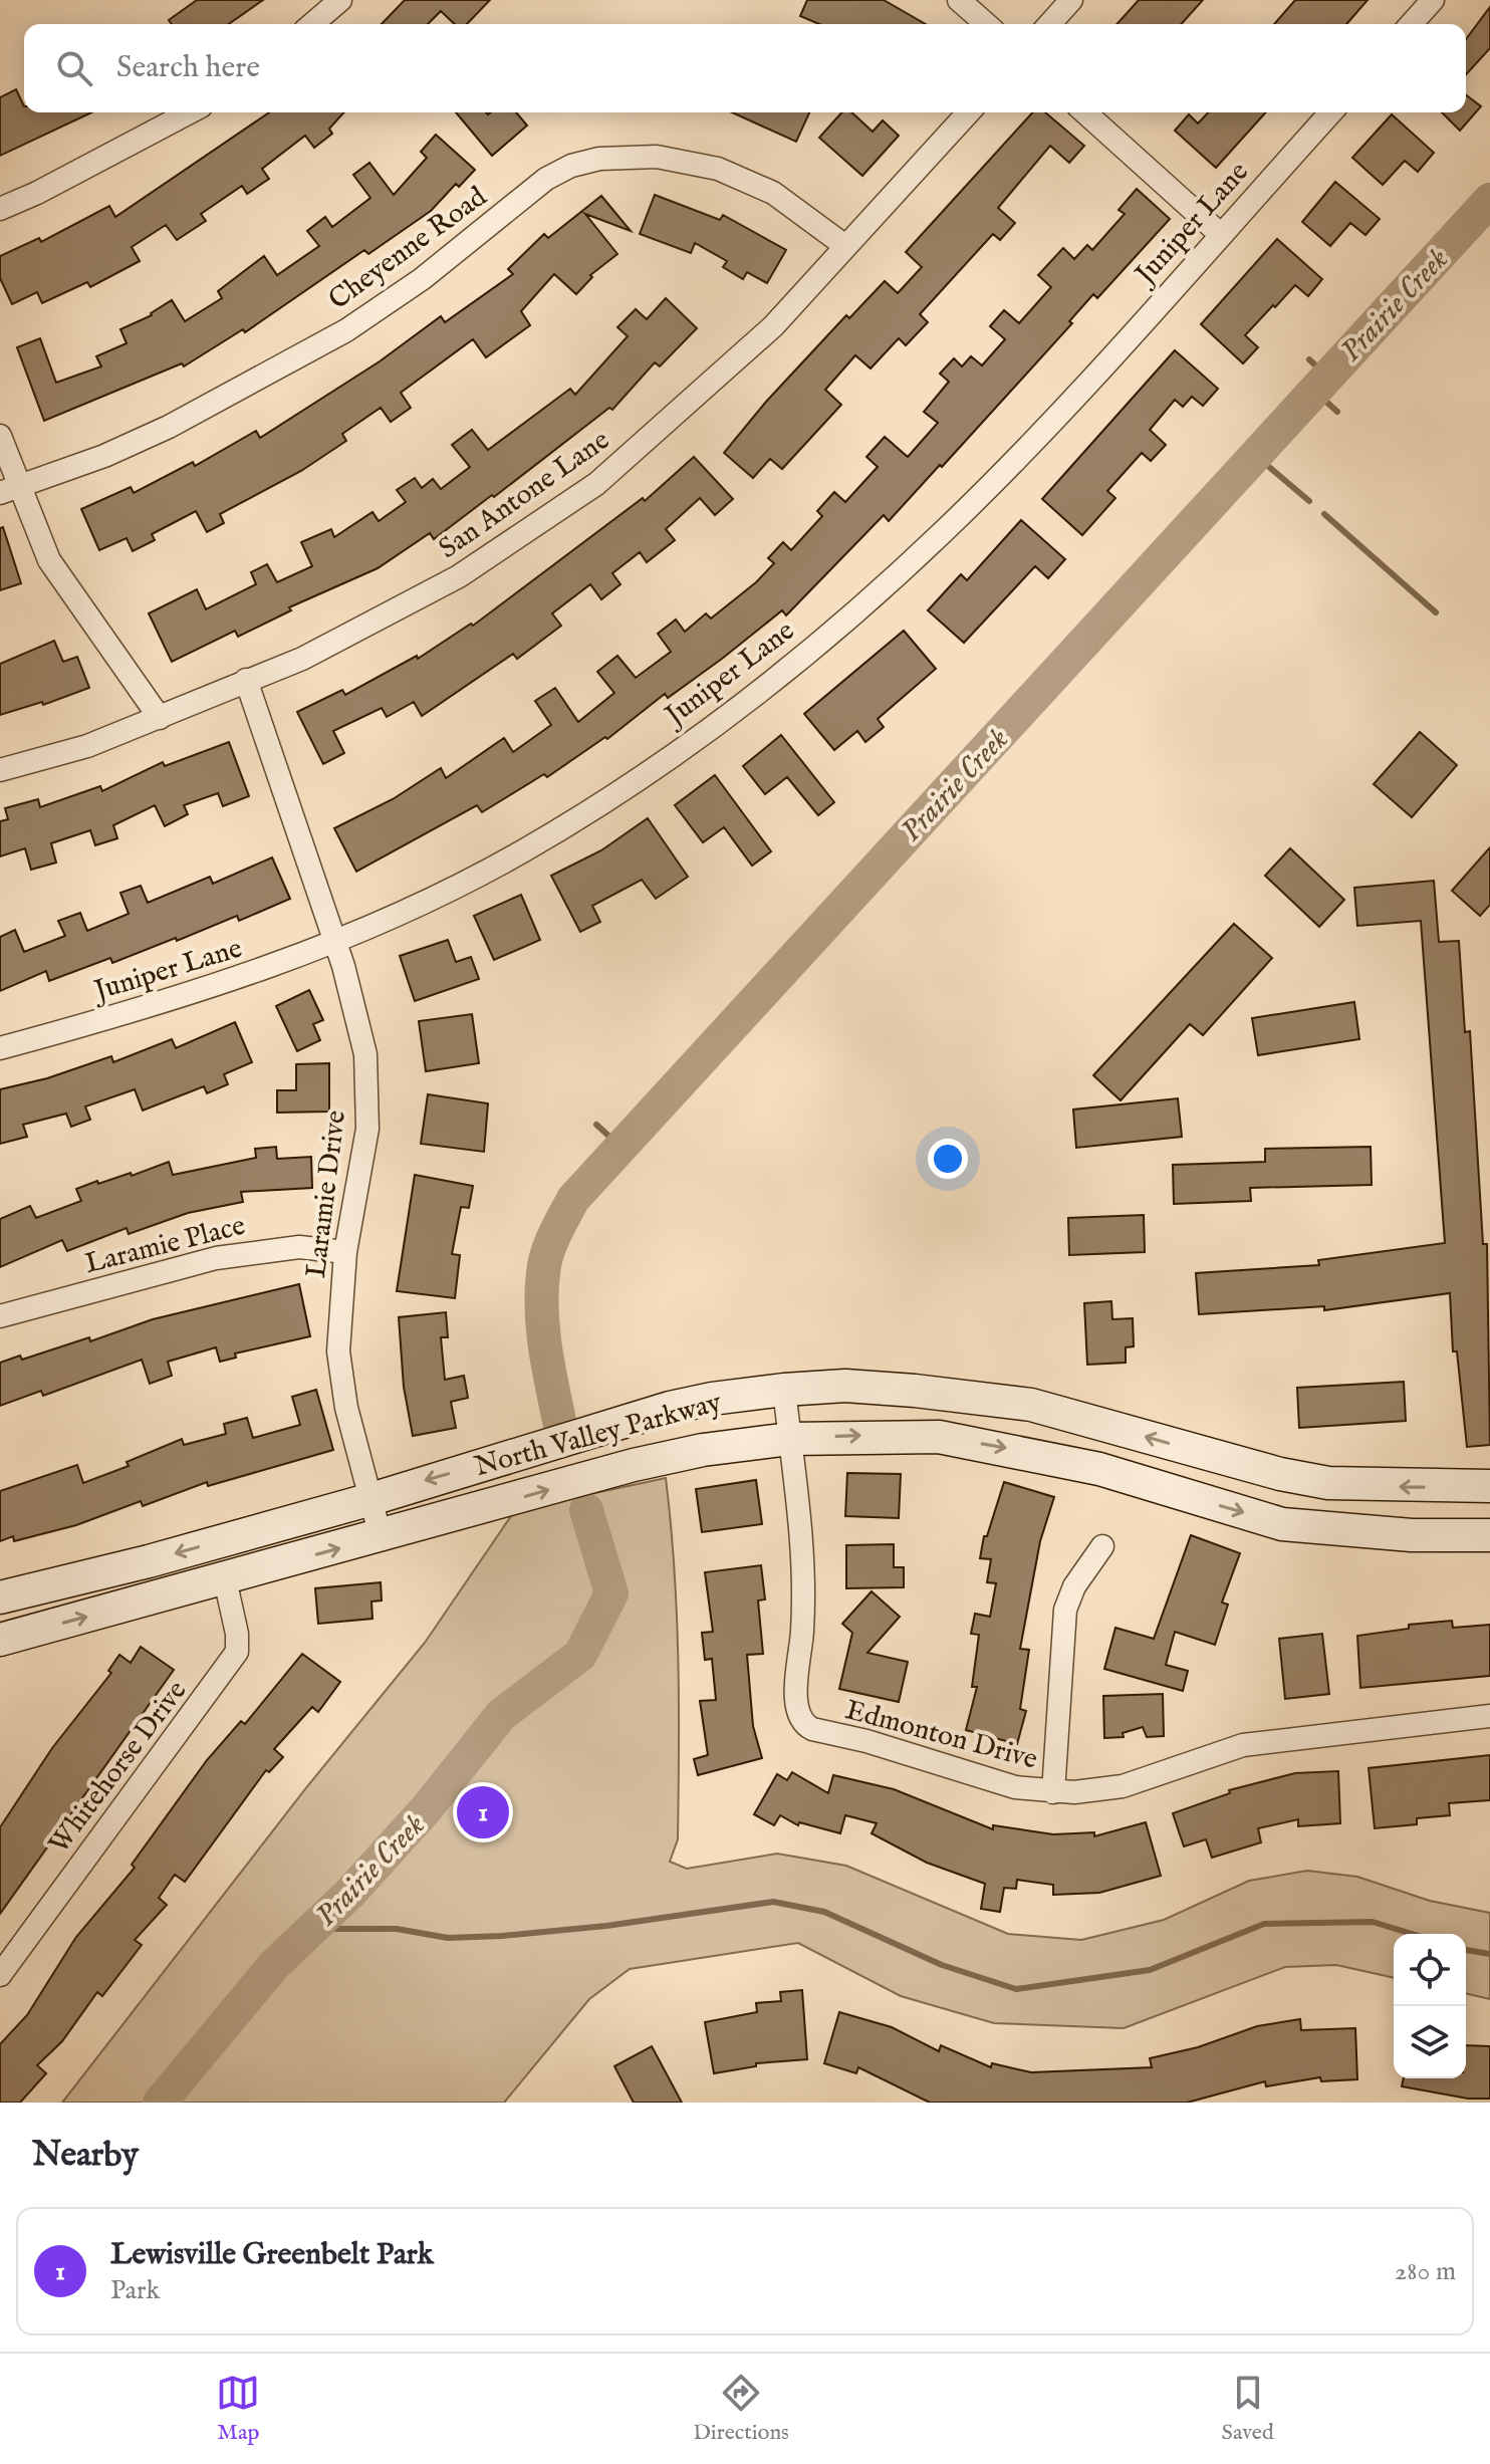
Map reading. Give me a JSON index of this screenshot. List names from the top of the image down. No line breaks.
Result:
{"streets":{"street":["Juniper Lane","Cheyenne Road","San Antone Lane","Laramie Drive","Laramie Place","North Valley Parkway","Edmonton Drive","Whitehorse Drive"]},"crossings":[["Juniper Lane","Laramie Drive"],["Cheyenne Road","San Antone Lane"],["San Antone Lane","Laramie Drive"],["Laramie Drive","Laramie Place"],["Laramie Drive","North Valley Parkway"],["North Valley Parkway","Edmonton Drive"],["North Valley Parkway","Whitehorse Drive"]],"water":["Prairie Creek"],"page":{"search":"Search here","pins":"1","heading":"Nearby","list":[{"mark":"1","name":"Lewisville Greenbelt Park","note":"Park","value":"280 m"}],"nav":["Map","Directions","Saved"]}}
